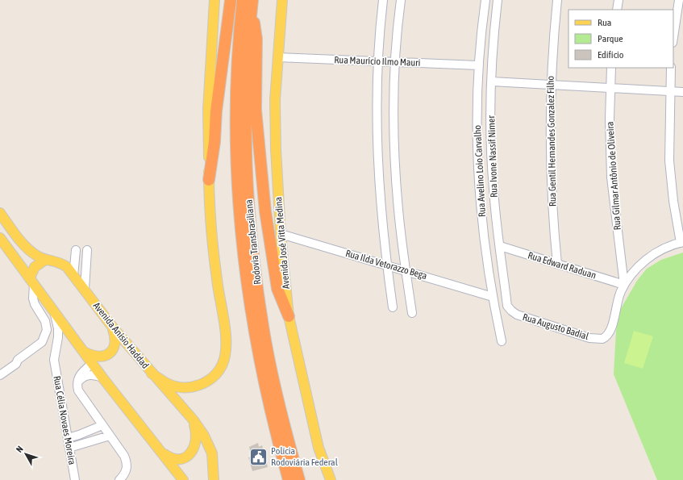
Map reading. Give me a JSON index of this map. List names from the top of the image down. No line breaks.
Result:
{"streets":{"highway":["Rodovia Transbrasiliana"],"main road":["Avenida José Vitta Medina","Avenida Anísio Haddad"],"street":["Rua Maurício Ilmo Mauri","Rua Gentil Hernandes Gonzalez Filho","Rua Ivone Nassif Nimer","Rua Avelino Loio Carvalho","Rua Gilmar Antônio de Oliveira","Rua Ilda Vetorazzo Bega","Rua Edward Raduan","Rua Augusto Badial","Rua Célia Novaes Moreira"]},"crossings":[["Rua Maurício Ilmo Mauri","Rua Avelino Loio Carvalho"],["Rua Maurício Ilmo Mauri","Avenida José Vitta Medina"],["Rua Gentil Hernandes Gonzalez Filho","Rua Edward Raduan"],["Rua Ivone Nassif Nimer","Rua Edward Raduan"],["Rua Ivone Nassif Nimer","Rua Augusto Badial"],["Rua Avelino Loio Carvalho","Rua Ilda Vetorazzo Bega"],["Rua Gilmar Antônio de Oliveira","Rua Edward Raduan"],["Rua Gilmar Antônio de Oliveira","Rua Augusto Badial"],["Avenida José Vitta Medina","Rua Ilda Vetorazzo Bega"],["Rua Edward Raduan","Rua Augusto Badial"]],"places":{"public building":["Polícia Rodoviária Federal"]},"legend":["Rua","Parque","Edifício"],"north":"top left"}
